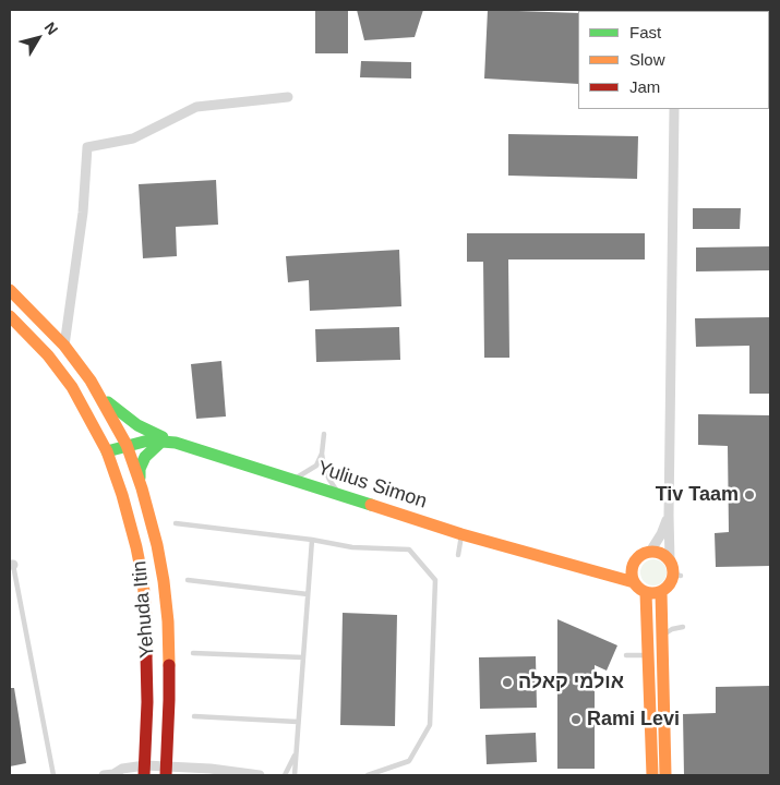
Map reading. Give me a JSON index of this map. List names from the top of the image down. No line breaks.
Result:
{"streets":{"street":["Yulius Simon","Yehuda Itin"]},"crossings":[["Yulius Simon","Yehuda Itin"]],"places":["Tiv Taam","אולמי קאלה","Rami Levi"],"legend":["Fast","Slow","Jam"],"north":"top right"}
